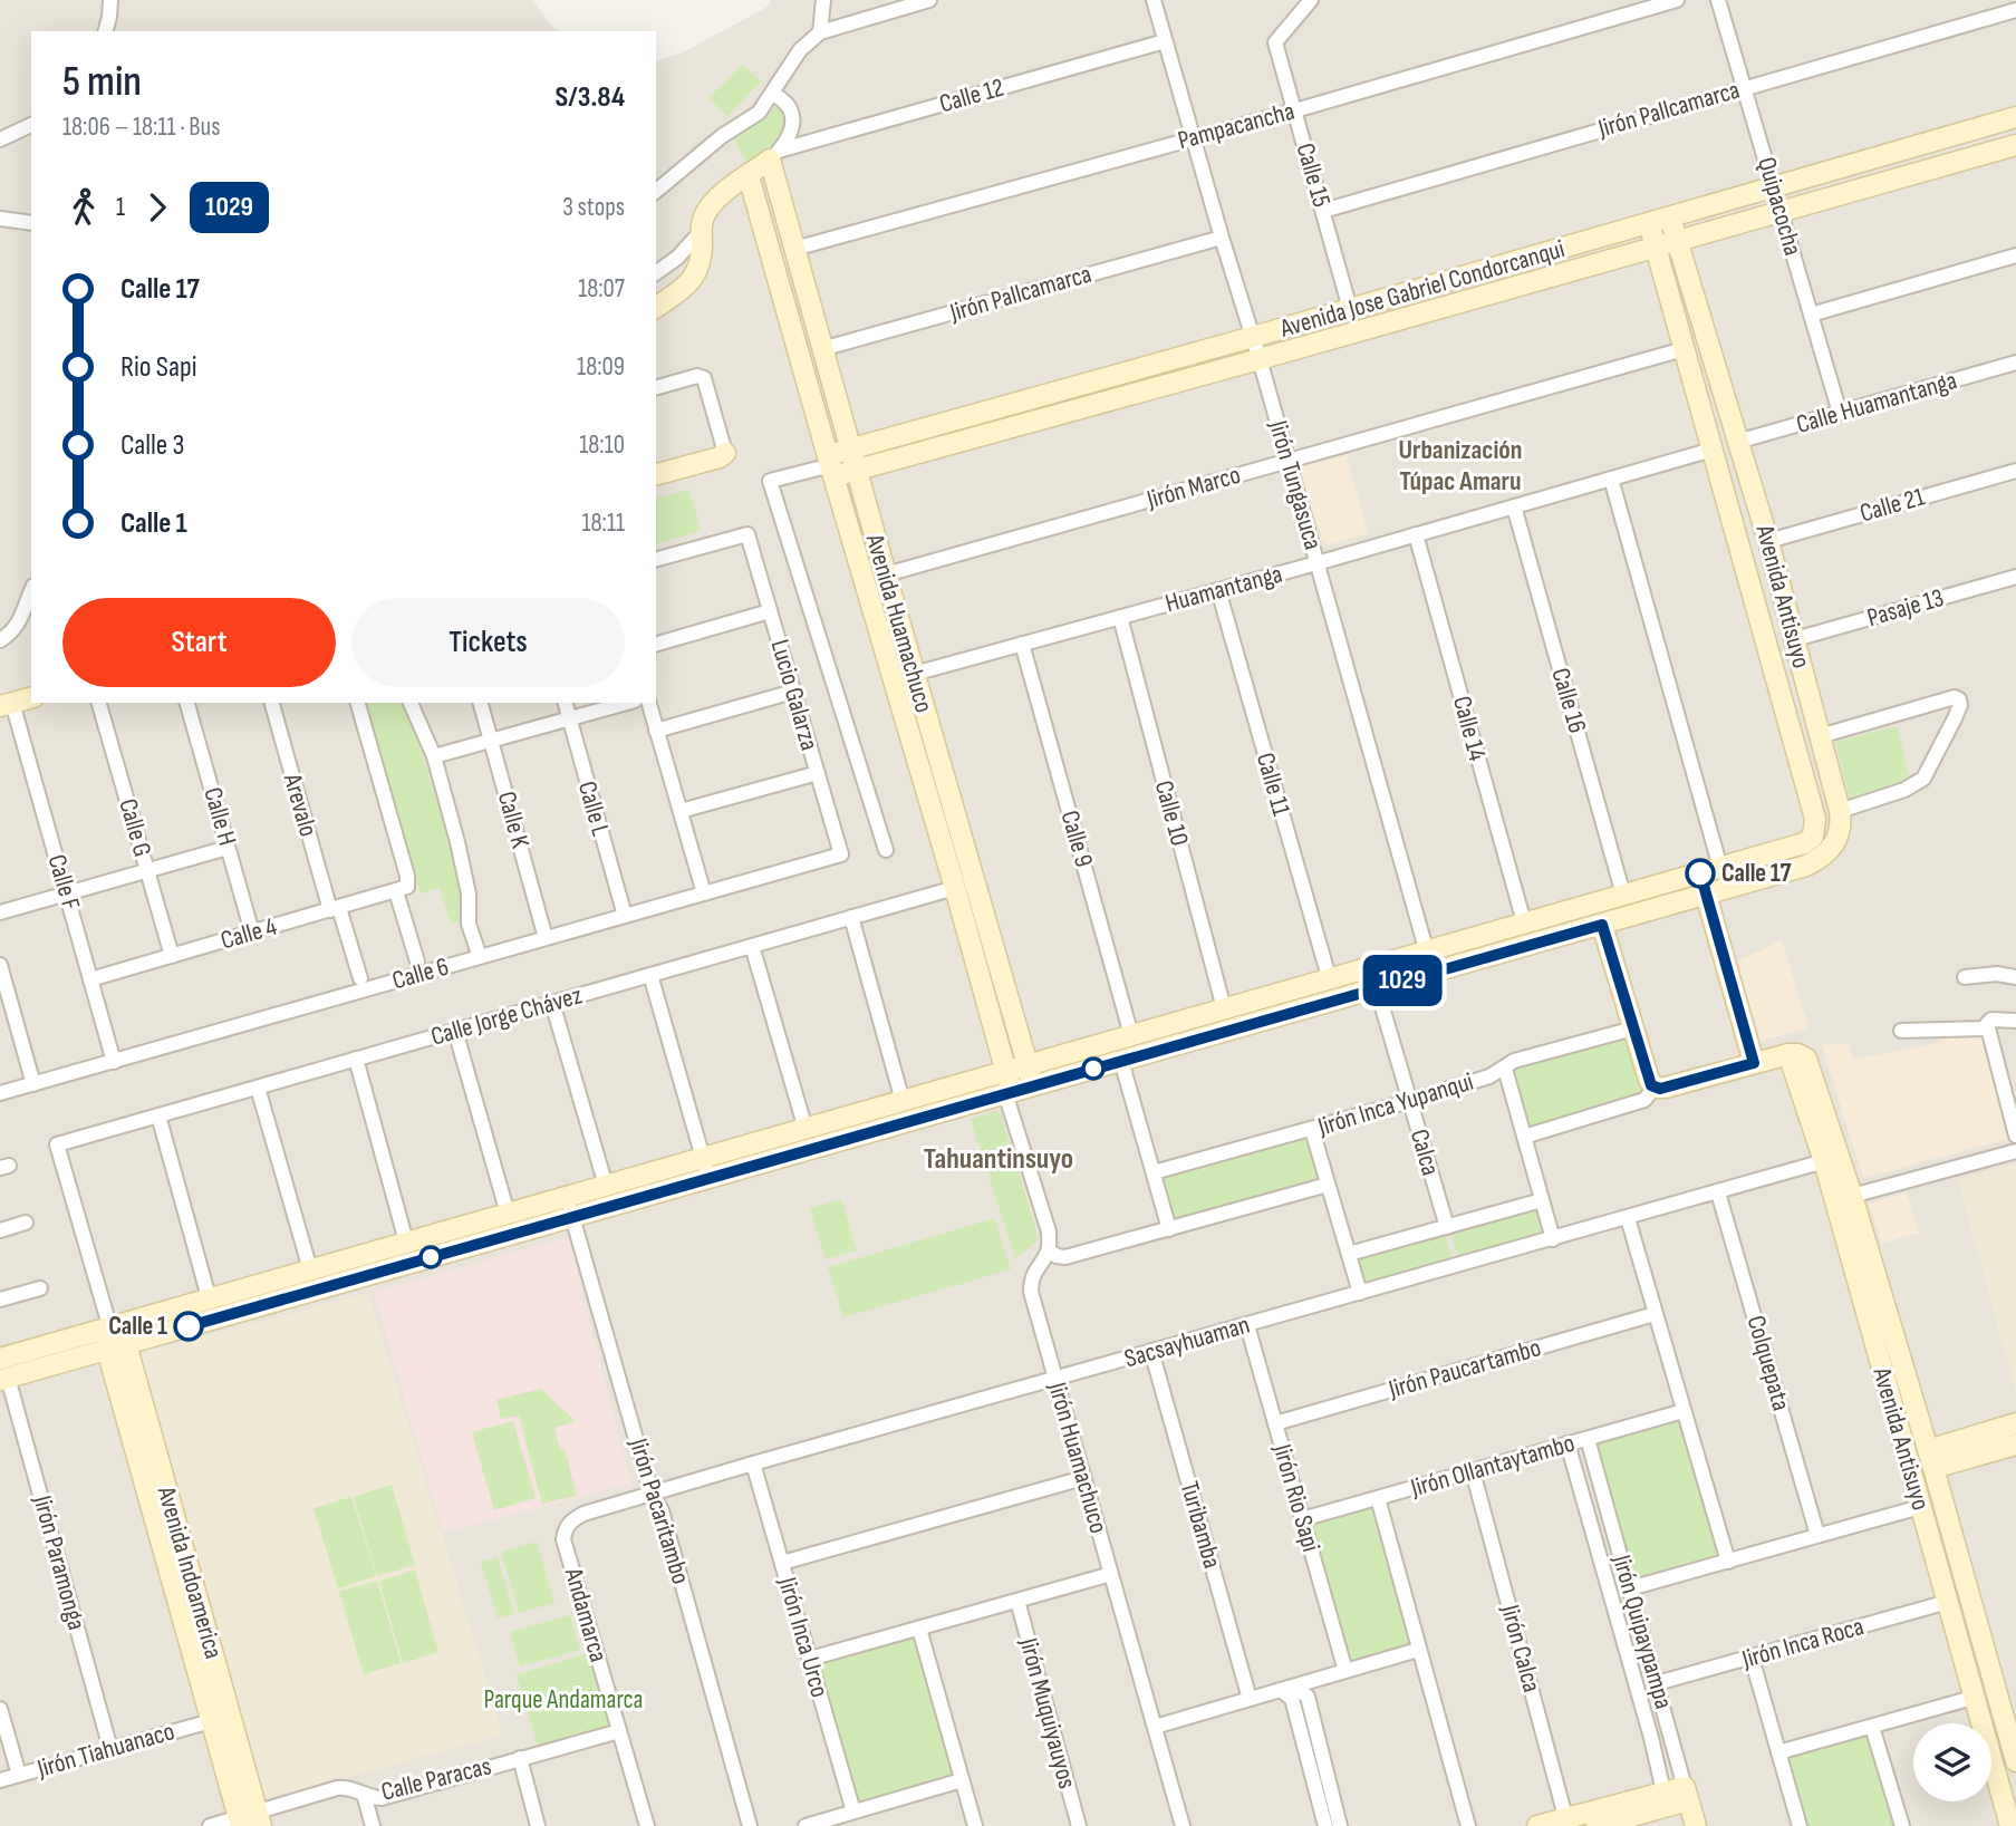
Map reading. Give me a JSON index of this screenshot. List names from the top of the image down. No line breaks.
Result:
{"streets":{"street":["Calle 12","Jirón Pallcamarca","Pampacancha","Calle 15","Quipacocha","Avenida Jose Gabriel Condorcanqui","Calle Huamantanga","Jirón Tungasuca","Jirón Marco","Calle 21","Huamantanga","Avenida Antisuyo","Pasaje 13","Avenida Huamachuco","Lucio Galarza","Calle 16","Calle 14","Calle 11","Arevalo","Calle L","Calle 10","Calle H","Calle K","Calle G","Calle 9","Calle F","Calle 4","Calle 6","Calle Jorge Chávez","Jirón Inca Yupanqui","Calca","Sacsayhuaman","Colquepata","Jirón Paucartambo","Jirón Huamachuco","Jirón Ollantaytambo","Jirón Rio Sapi","Jirón Pacaritambo","Turibamba","Jirón Paramonga","Avenida Indoamerica","Andamarca","Jirón Quipaypampa","Jirón Inca Urco","Jirón Inca Roca","Jirón Calca","Jirón Muquiyauyos","Jirón Tiahuanaco","Calle Paracas"]},"crossings":[["Calle 12","Jirón Tungasuca"],["Calle 12","Avenida Huamachuco"],["Jirón Pallcamarca","Calle 15"],["Jirón Pallcamarca","Quipacocha"],["Jirón Pallcamarca","Jirón Tungasuca"],["Jirón Pallcamarca","Avenida Huamachuco"],["Pampacancha","Calle 15"],["Pampacancha","Jirón Tungasuca"],["Pampacancha","Avenida Huamachuco"],["Calle 15","Avenida Jose Gabriel Condorcanqui"],["Quipacocha","Avenida Jose Gabriel Condorcanqui"],["Quipacocha","Calle Huamantanga"],["Avenida Jose Gabriel Condorcanqui","Jirón Tungasuca"],["Avenida Jose Gabriel Condorcanqui","Avenida Antisuyo"],["Avenida Jose Gabriel Condorcanqui","Avenida Huamachuco"],["Calle Huamantanga","Avenida Antisuyo"],["Jirón Tungasuca","Jirón Marco"],["Jirón Tungasuca","Huamantanga"],["Jirón Tungasuca","Avenida Antisuyo"],["Jirón Marco","Avenida Antisuyo"],["Jirón Marco","Avenida Huamachuco"],["Calle 21","Avenida Antisuyo"],["Huamantanga","Avenida Antisuyo"],["Huamantanga","Avenida Huamachuco"],["Huamantanga","Calle 16"],["Huamantanga","Calle 14"],["Huamantanga","Calle 11"],["Huamantanga","Calle 10"],["Huamantanga","Calle 9"],["Avenida Antisuyo","Pasaje 13"],["Avenida Antisuyo","Avenida Huamachuco"],["Avenida Antisuyo","Calca"],["Avenida Antisuyo","Sacsayhuaman"],["Avenida Antisuyo","Jirón Pacaritambo"],["Avenida Antisuyo","Jirón Paramonga"],["Avenida Antisuyo","Avenida Indoamerica"],["Avenida Antisuyo","Jirón Inca Roca"],["Avenida Huamachuco","Calle Jorge Chávez"],["Lucio Galarza","Calle 6"],["Arevalo","Calle 4"],["Calle L","Calle 6"],["Calle H","Calle 4"],["Calle K","Calle 6"],["Calle G","Calle 4"],["Calle F","Calle 4"],["Calle F","Calle 6"],["Calle Jorge Chávez","Avenida Indoamerica"],["Jirón Inca Yupanqui","Calca"],["Sacsayhuaman","Colquepata"],["Sacsayhuaman","Jirón Huamachuco"],["Sacsayhuaman","Jirón Rio Sapi"],["Sacsayhuaman","Jirón Pacaritambo"],["Sacsayhuaman","Turibamba"],["Sacsayhuaman","Andamarca"],["Sacsayhuaman","Jirón Inca Urco"],["Jirón Paucartambo","Jirón Rio Sapi"],["Jirón Ollantaytambo","Jirón Rio Sapi"],["Jirón Ollantaytambo","Jirón Quipaypampa"],["Jirón Ollantaytambo","Jirón Calca"],["Jirón Paramonga","Jirón Tiahuanaco"],["Avenida Indoamerica","Jirón Tiahuanaco"],["Avenida Indoamerica","Calle Paracas"],["Andamarca","Calle Paracas"],["Jirón Quipaypampa","Jirón Inca Roca"]],"districts":["Urbanización Túpac Amaru","Tahuantinsuyo"],"parks":["Parque Andamarca"],"places":["Calle 17","Calle 1"],"lines":["bus line 1029"],"page":{"on_map":"1029","heading":["5 min","18:06 – 18:11 · Bus","S/3.84"],"legs":["1","1029","3 stops"],"list":[{"name":"Calle 17","value":"18:07"},{"name":"Rio Sapi","value":"18:09"},{"name":"Calle 3","value":"18:10"},{"name":"Calle 1","value":"18:11"}],"buttons":["Start","Tickets"]}}
